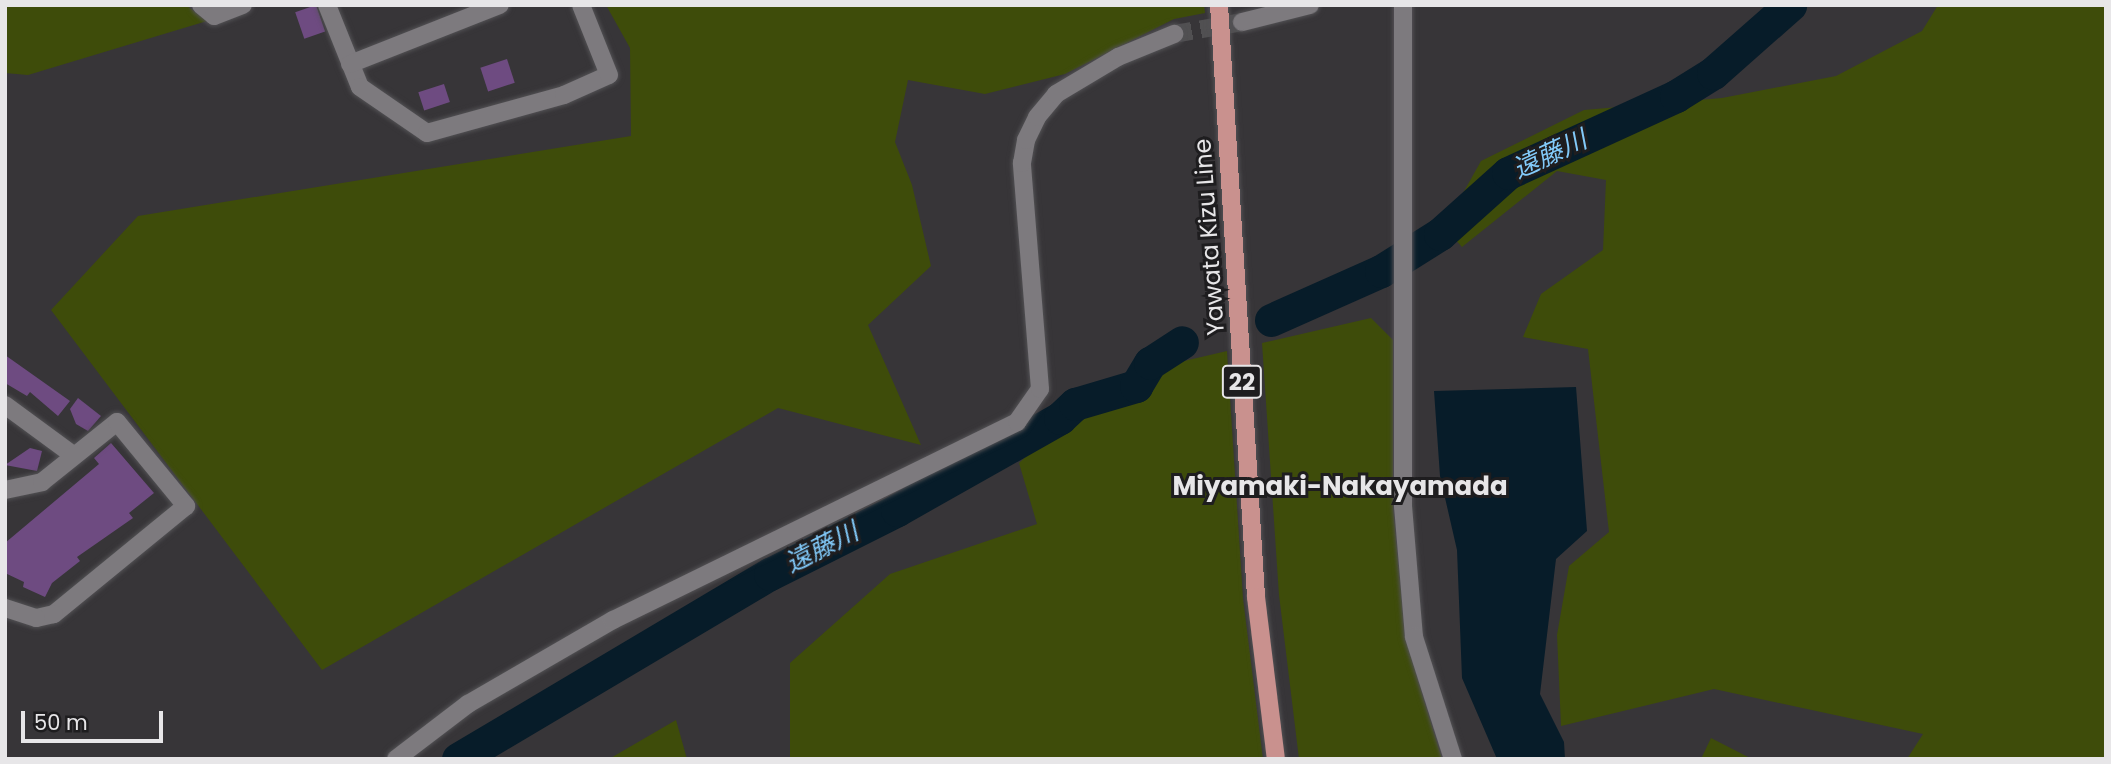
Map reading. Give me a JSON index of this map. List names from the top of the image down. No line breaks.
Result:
{"streets":{"main road":["Yawata Kizu Line","22"]},"districts":["Miyamaki-Nakayamada"],"water":["遠藤川"],"scale_bar":"50 m"}
